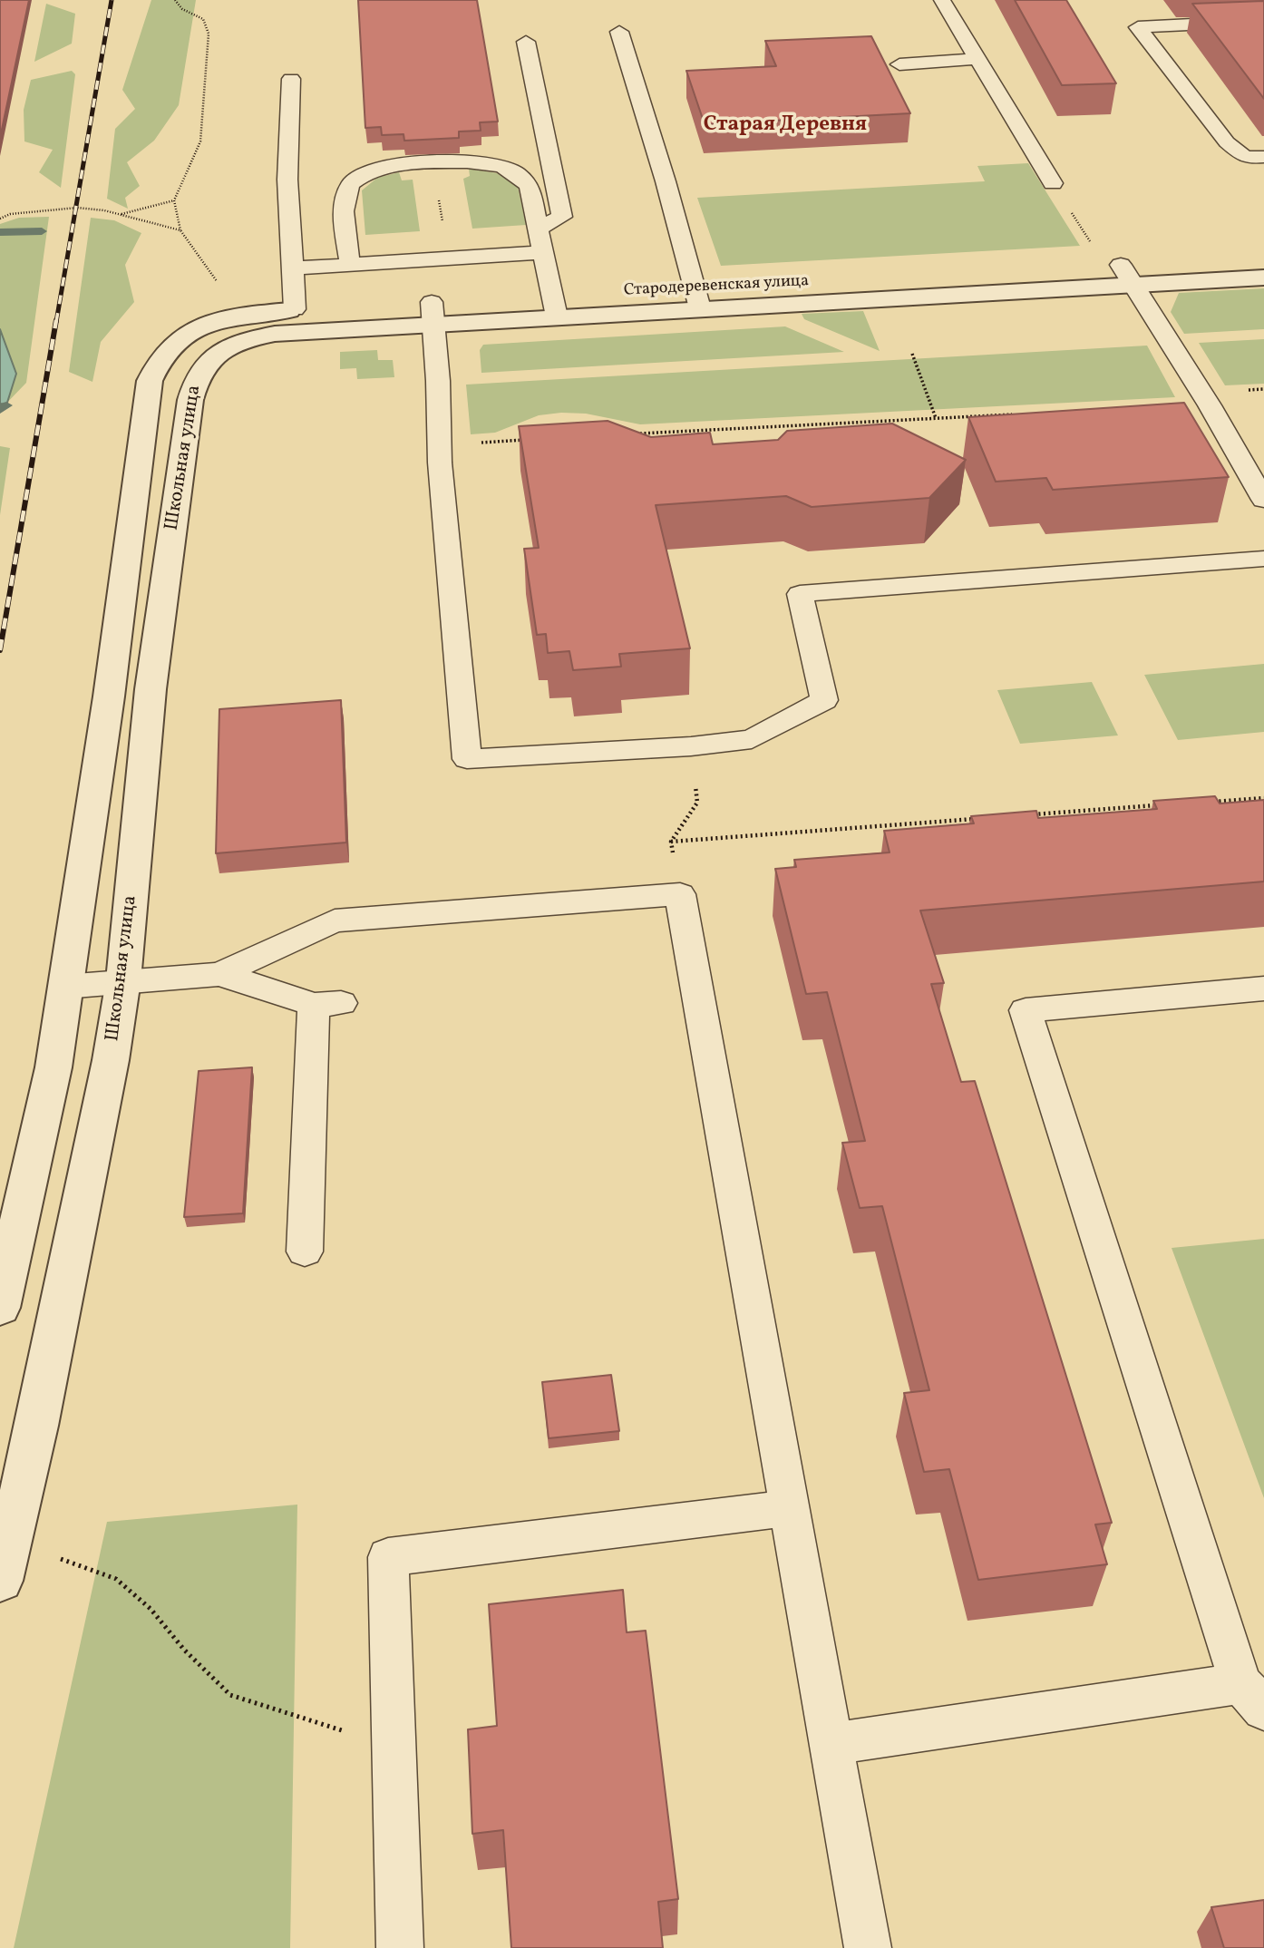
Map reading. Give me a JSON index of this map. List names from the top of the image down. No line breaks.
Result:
{"streets":{"street":["Стародеревенская улица","Школьная улица"]},"crossings":[["Стародеревенская улица","Школьная улица"]],"districts":["Старая Деревня"]}
